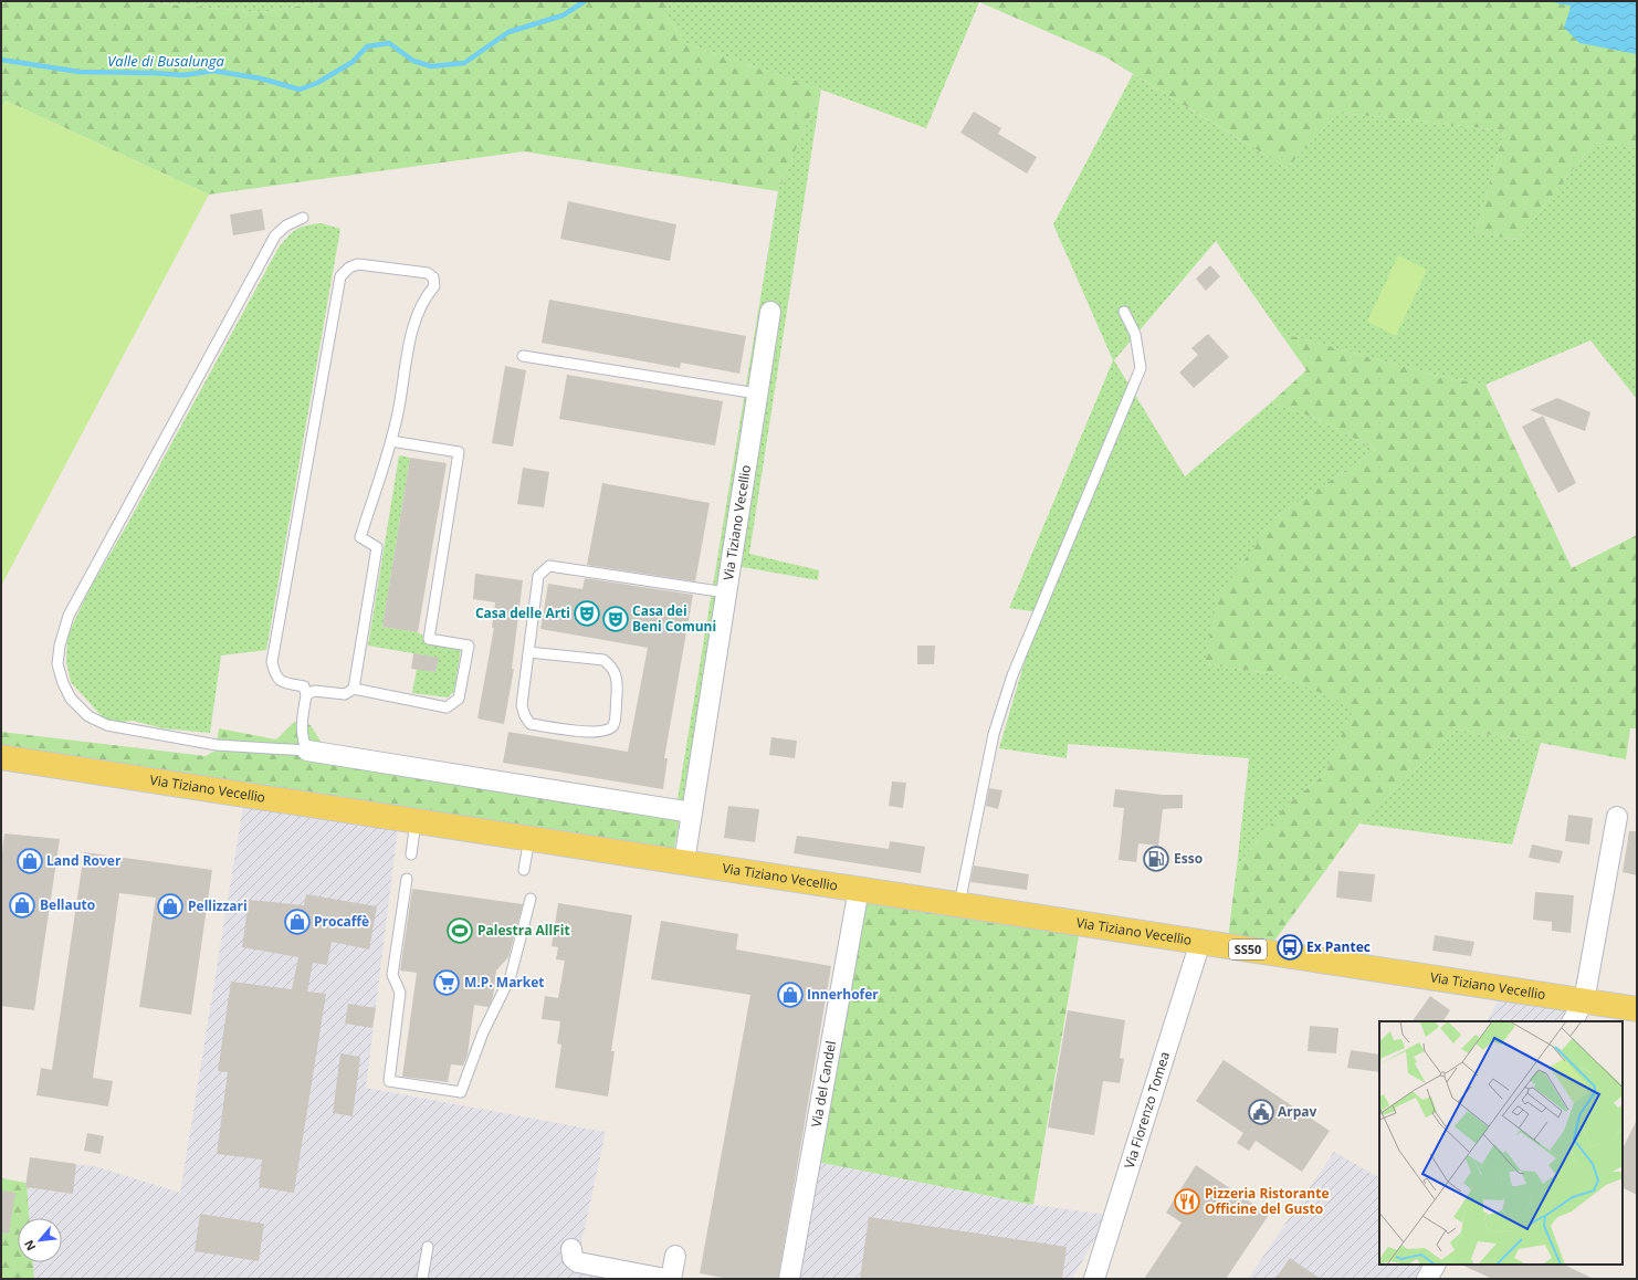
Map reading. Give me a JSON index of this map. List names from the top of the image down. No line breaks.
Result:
{"streets":{"main road":["Via Tiziano Vecellio","SS50"],"street":["Via del Candel","Via Fiorenzo Tomea"]},"crossings":[["Via Tiziano Vecellio","Via del Candel"],["Via Tiziano Vecellio","Via Fiorenzo Tomea"]],"water":["Valle di Busalunga"],"places":{"theatre":["Casa delle Arti","Casa dei Beni Comuni"],"fuel station":["Esso"],"shop":["Land Rover","Bellauto","Pellizzari","Procaffè","Innerhofer"],"sports":["Palestra AllFit"],"bus stop":["Ex Pantec"],"supermarket":["M.P. Market"],"public building":["Arpav"],"restaurant":["Pizzeria Ristorante Officine del Gusto"]},"north":"bottom left"}
